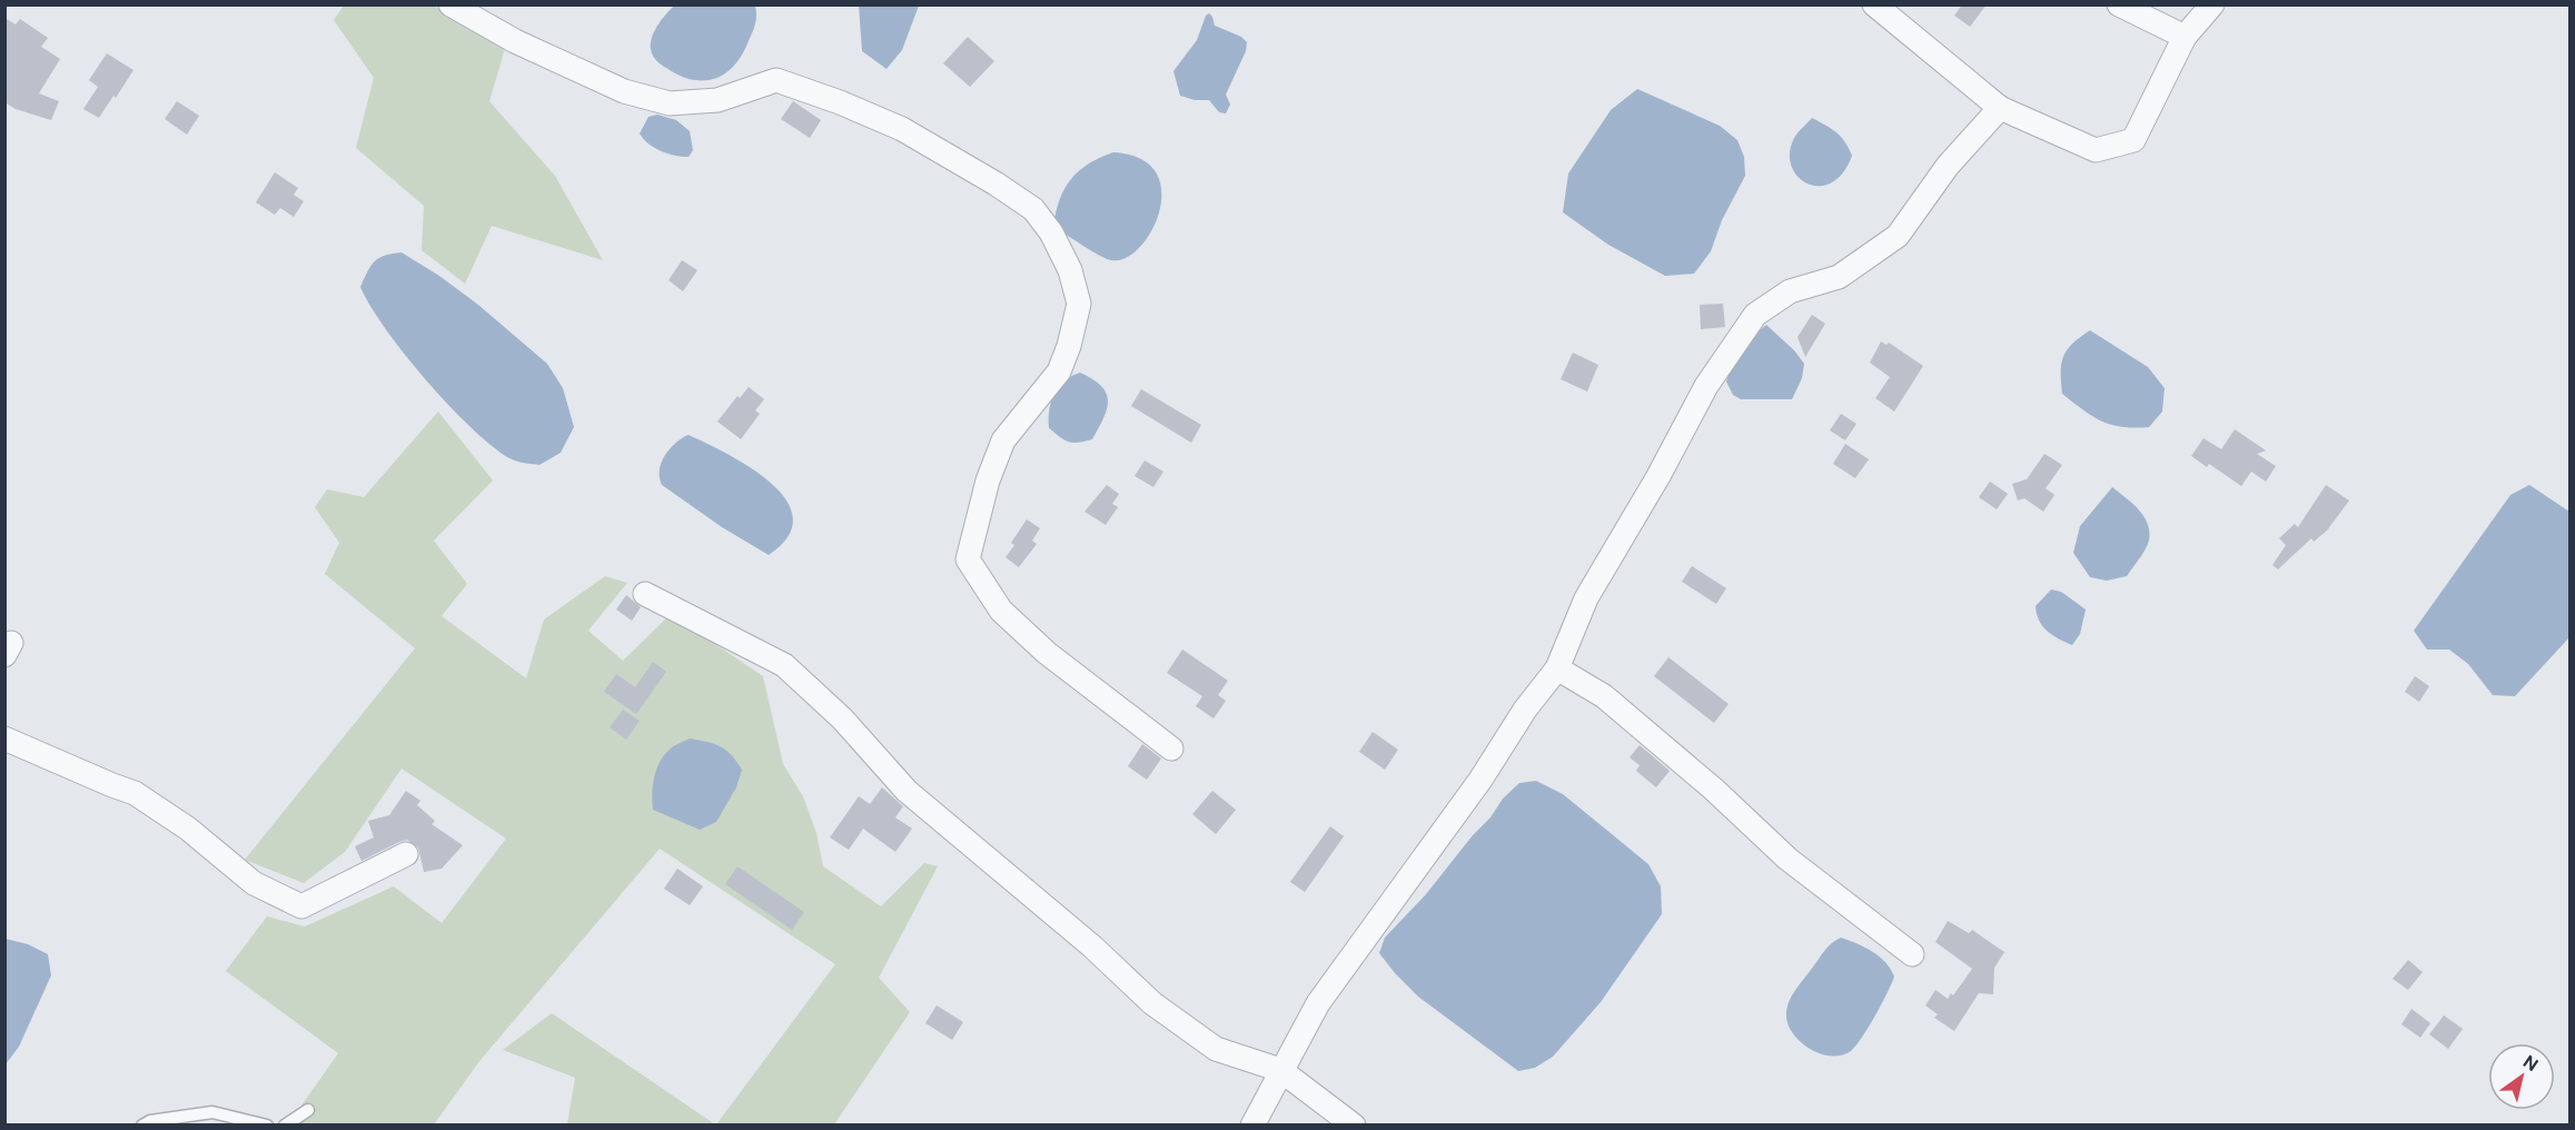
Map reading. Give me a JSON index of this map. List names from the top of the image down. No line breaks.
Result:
{"north":"top right"}
